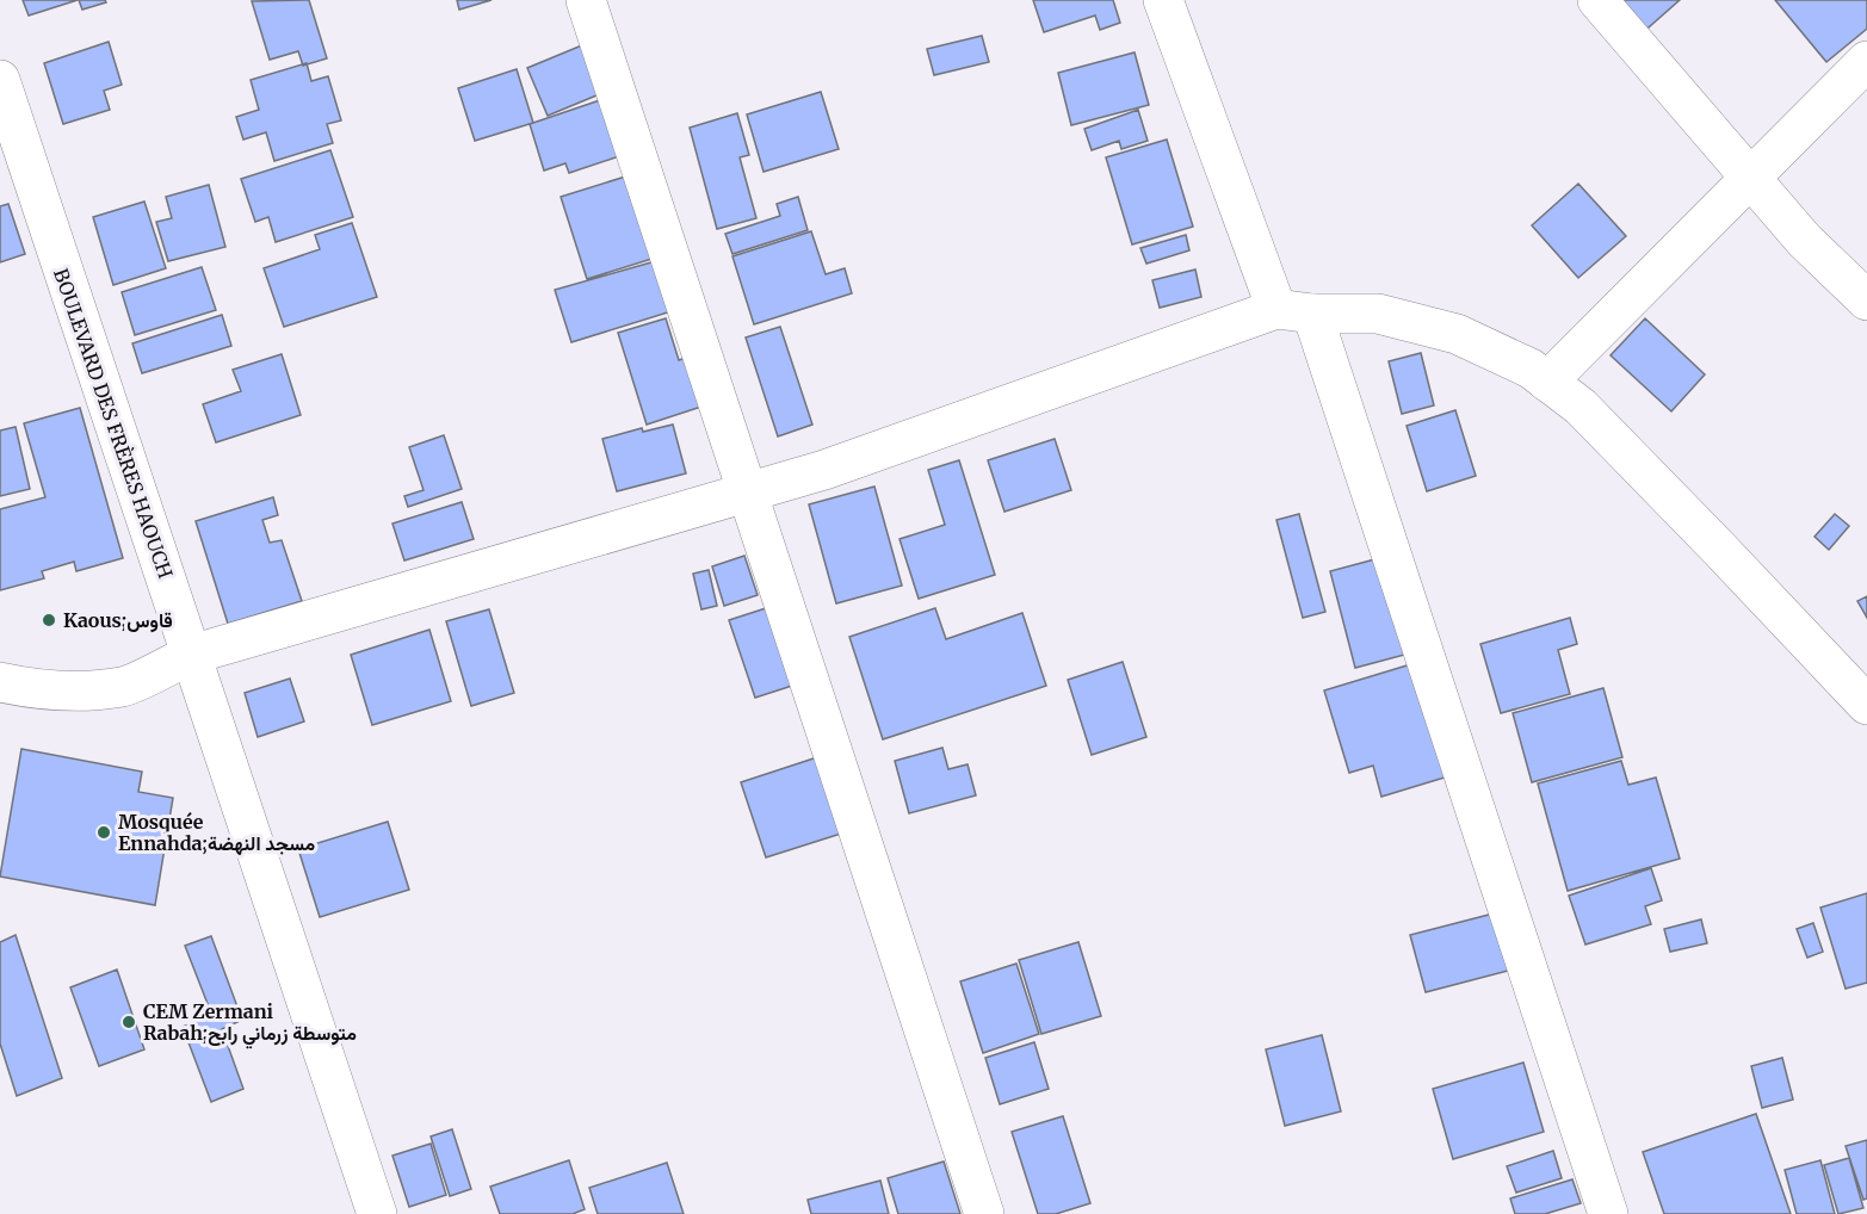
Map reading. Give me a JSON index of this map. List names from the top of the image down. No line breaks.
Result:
{"streets":{"street":["BOULEVARD DES FRÈRES HAOUCH"]},"places":["Kaous;قاوس","Mosquée Ennahda;مسجد النهضة","CEM Zermani Rabah;متوسطة زرماني رابح"]}
